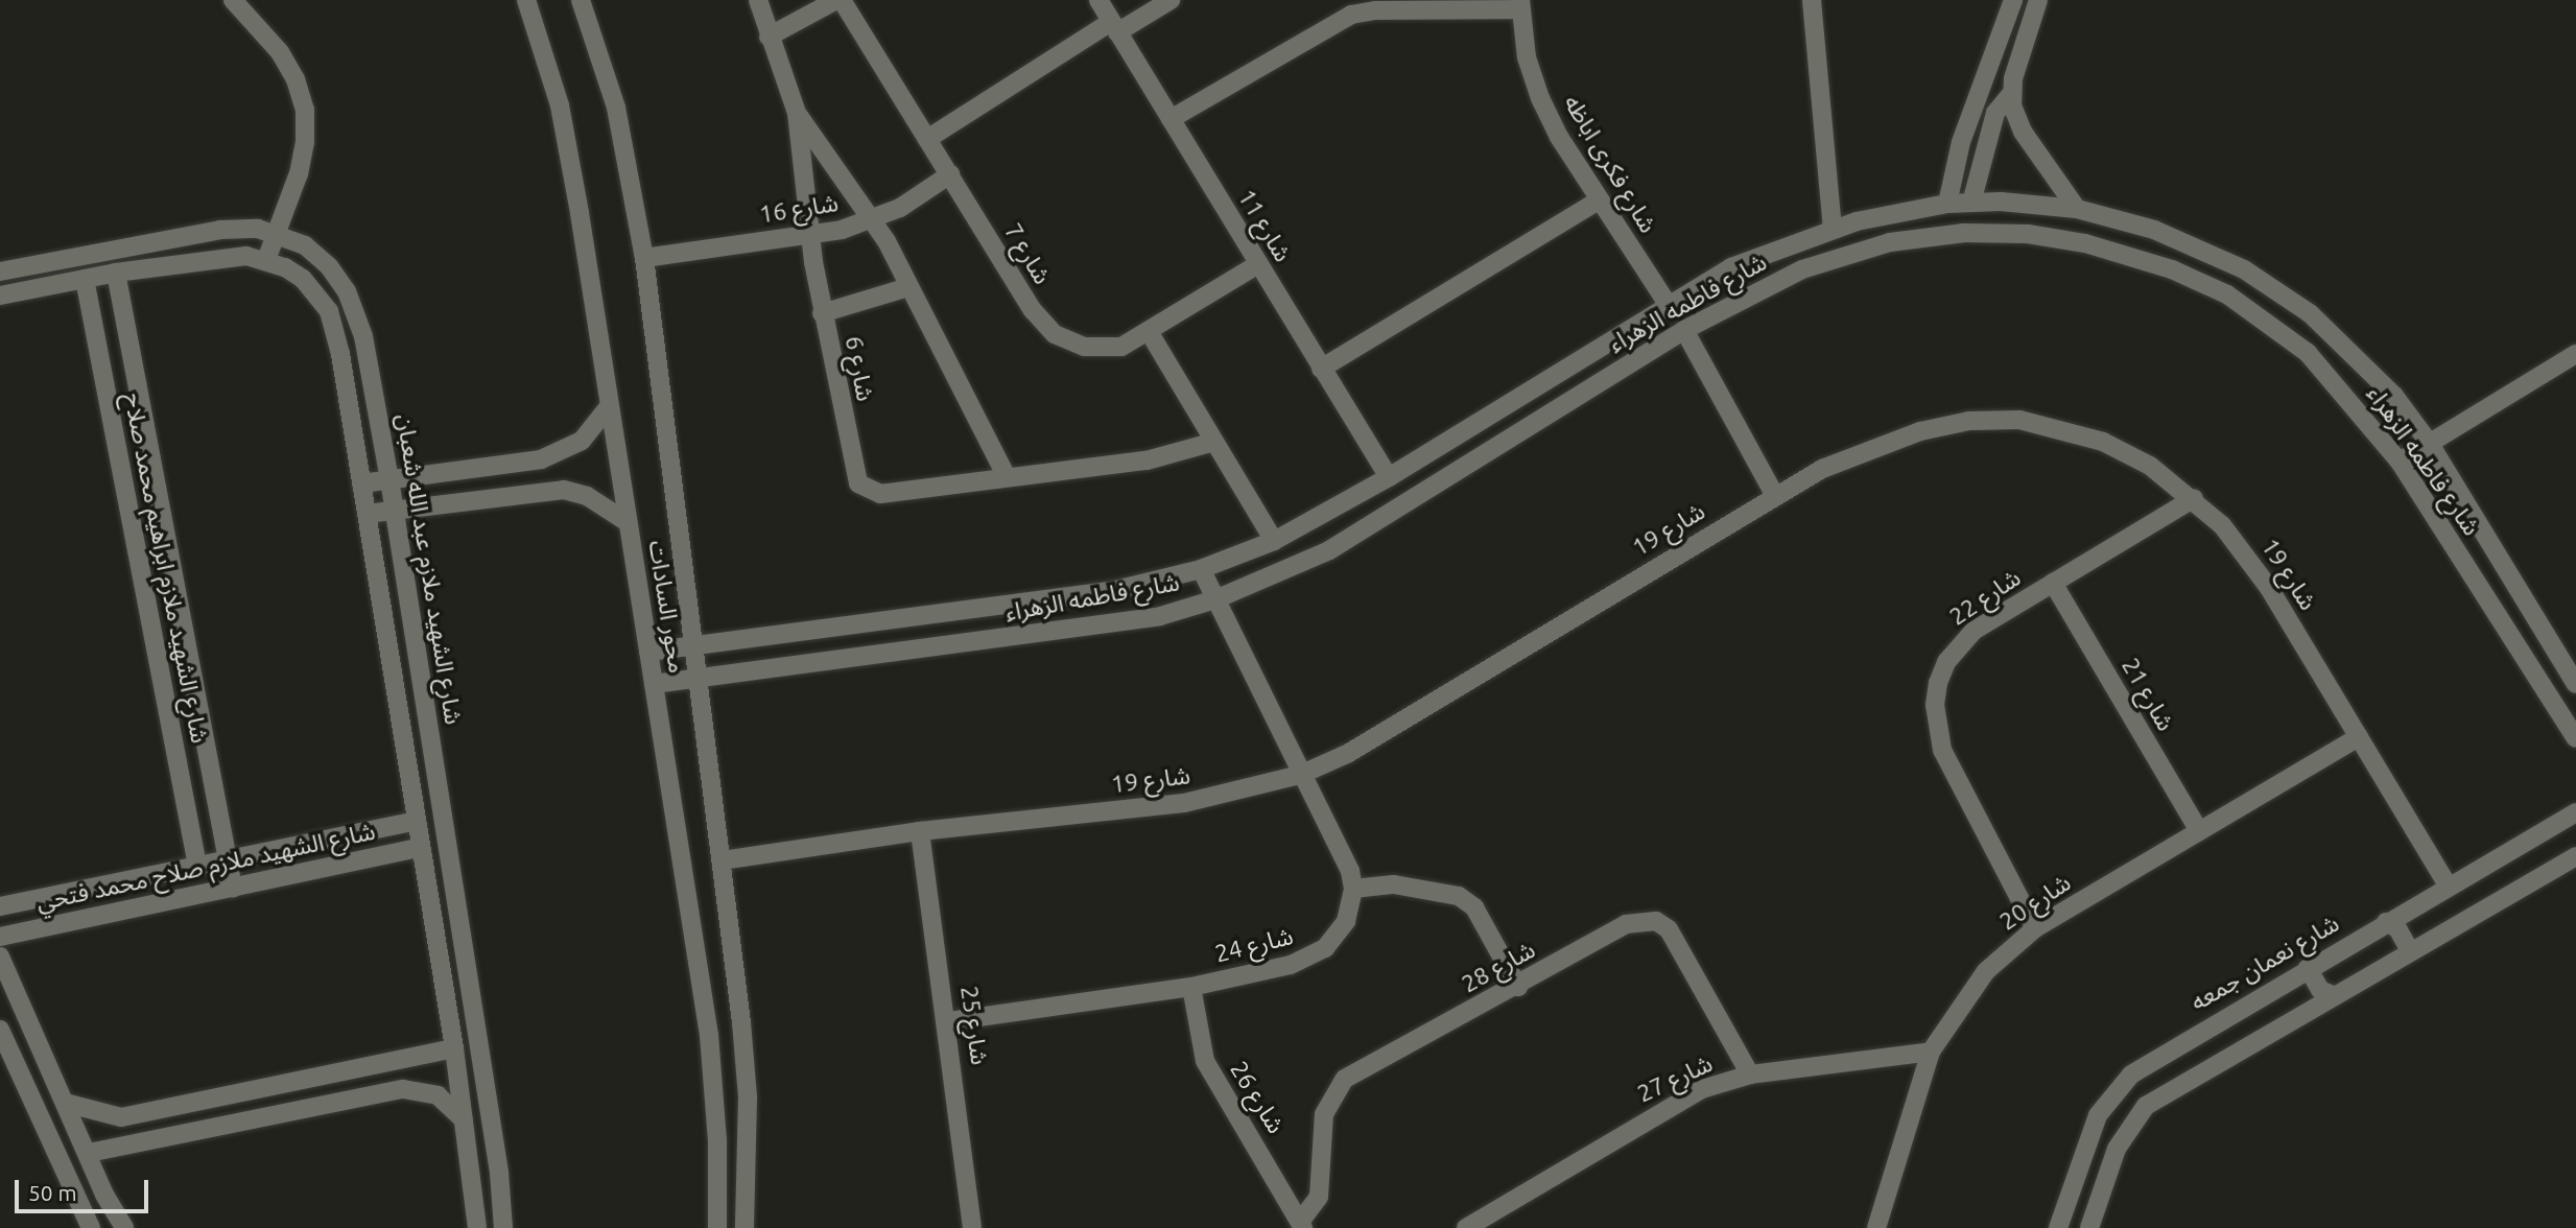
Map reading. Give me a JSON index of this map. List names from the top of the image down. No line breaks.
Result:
{"streets":{"street":["شارع فكرى اباظه","شارع 16","شارع 11","شارع 7","شارع فاطمه الزهراء","شارع 6","شارع 19","شارع الشهيد ملازم ابراهيم محمد صلاح","شارع الشهيد ملازم عبد الله شعبان","شارع 22","محور السادات","شارع 21","شارع الشهيد ملازم صلاح محمد فتحي","شارع 20","شارع 24","شارع نعمان جمعه","شارع 28","شارع 25","شارع 27","شارع 26"]},"crossings":[["شارع فكرى اباظه","شارع فاطمه الزهراء"],["شارع 16","شارع 7"],["شارع 16","شارع 6"],["شارع 16","محور السادات"],["شارع 11","شارع 7"],["شارع 11","شارع فاطمه الزهراء"],["شارع فاطمه الزهراء","محور السادات"],["شارع 19","شارع 22"],["شارع 19","محور السادات"],["شارع 19","شارع 20"],["شارع 19","شارع نعمان جمعه"],["شارع 19","شارع 25"],["شارع الشهيد ملازم ابراهيم محمد صلاح","شارع الشهيد ملازم صلاح محمد فتحي"],["شارع 22","شارع 21"],["شارع 22","شارع 20"],["شارع 21","شارع 20"],["شارع 20","شارع 27"],["شارع 24","شارع 25"],["شارع 24","شارع 26"],["شارع 28","شارع 27"],["شارع 28","شارع 26"]],"scale_bar":"50 m"}
